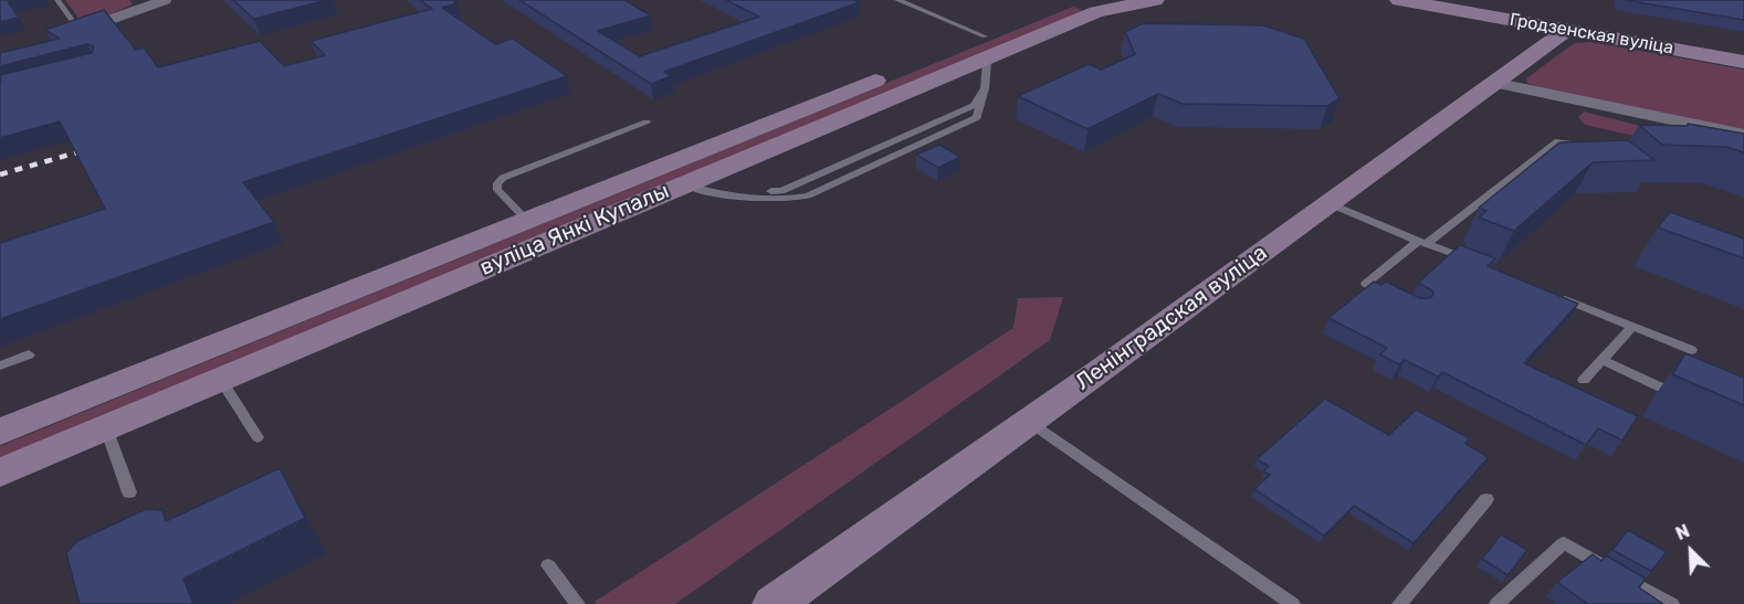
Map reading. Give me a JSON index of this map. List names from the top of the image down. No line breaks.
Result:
{"streets":{"main road":["Гродзенская вуліца","вуліца Янкі Купалы","Ленінградская вуліца"]},"crossings":[["Гродзенская вуліца","Ленінградская вуліца"]],"north":"top left"}
